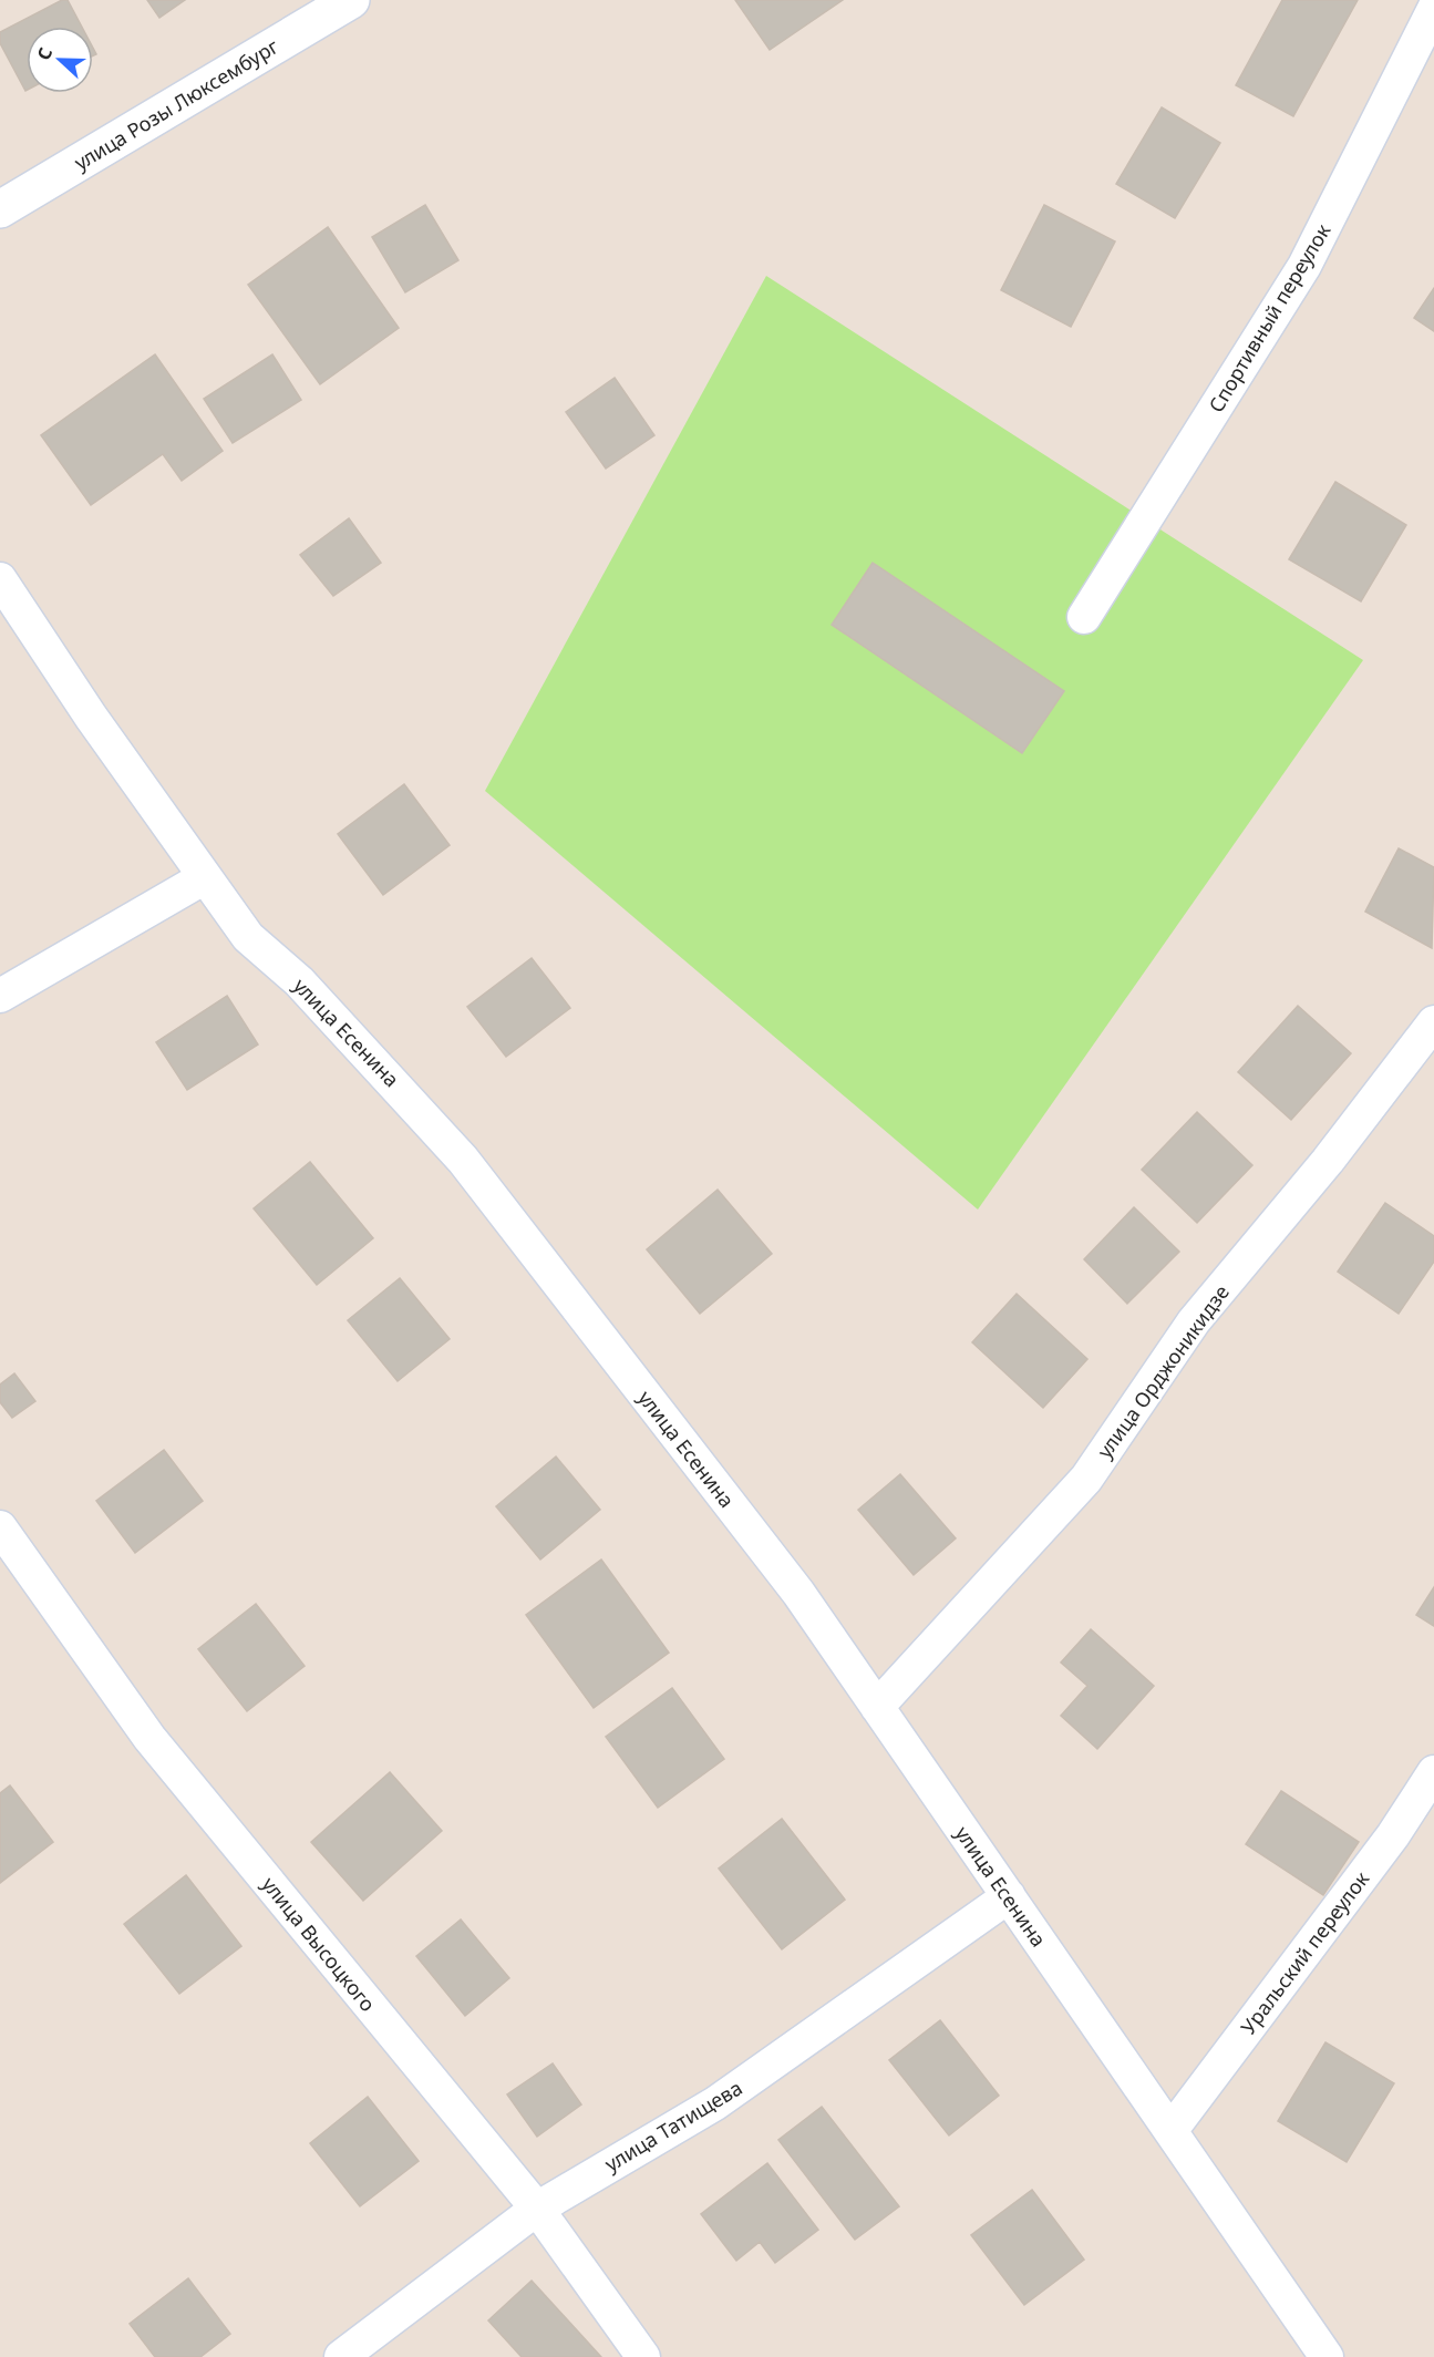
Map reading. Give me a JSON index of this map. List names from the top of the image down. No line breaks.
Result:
{"streets":{"street":["улица Розы Люксембург","Спортивный переулок","улица Есенина","улица Орджоникидзе","улица Высоцкого","Уральский переулок","улица Татищева"]},"crossings":[["улица Есенина","улица Орджоникидзе"],["улица Есенина","Уральский переулок"],["улица Есенина","улица Татищева"],["улица Высоцкого","улица Татищева"]],"north":"left"}
